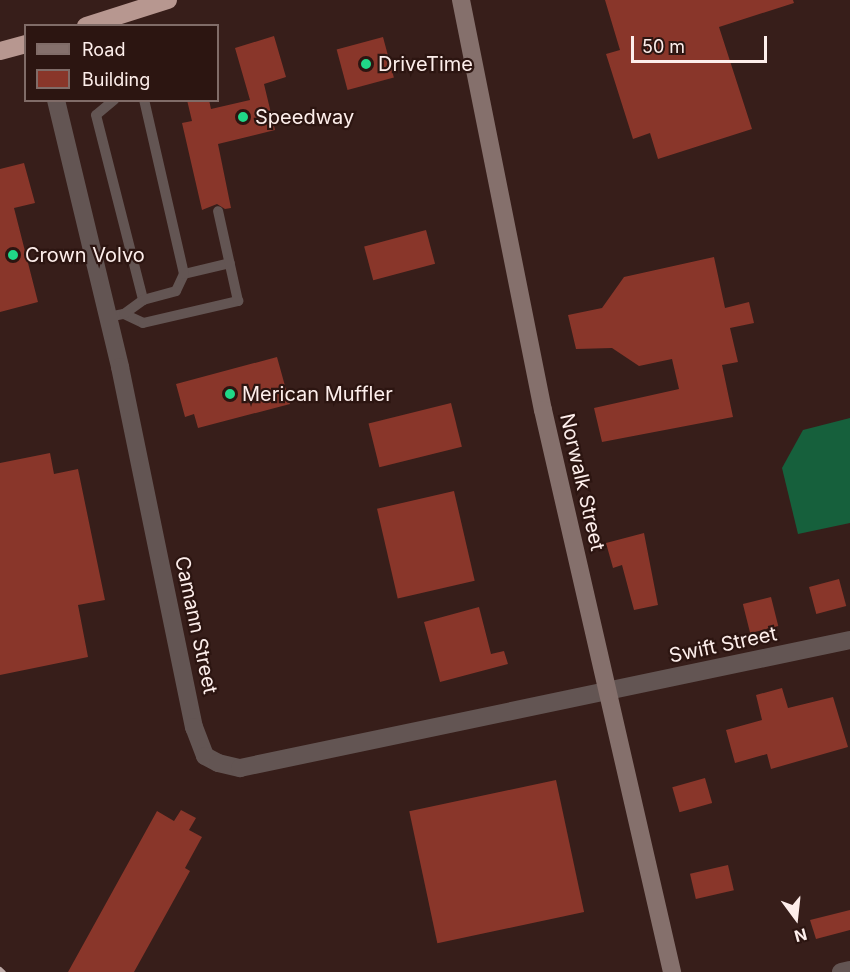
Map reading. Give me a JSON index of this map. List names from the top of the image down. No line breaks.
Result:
{"streets":{"street":["Norwalk Street","Camann Street","Swift Street"]},"crossings":[["Norwalk Street","Camann Street"],["Norwalk Street","Swift Street"],["Camann Street","Swift Street"]],"places":["DriveTime","Speedway","Crown Volvo","Merican Muffler"],"legend":["Road","Building"],"scale_bar":"50 m","north":"bottom"}
